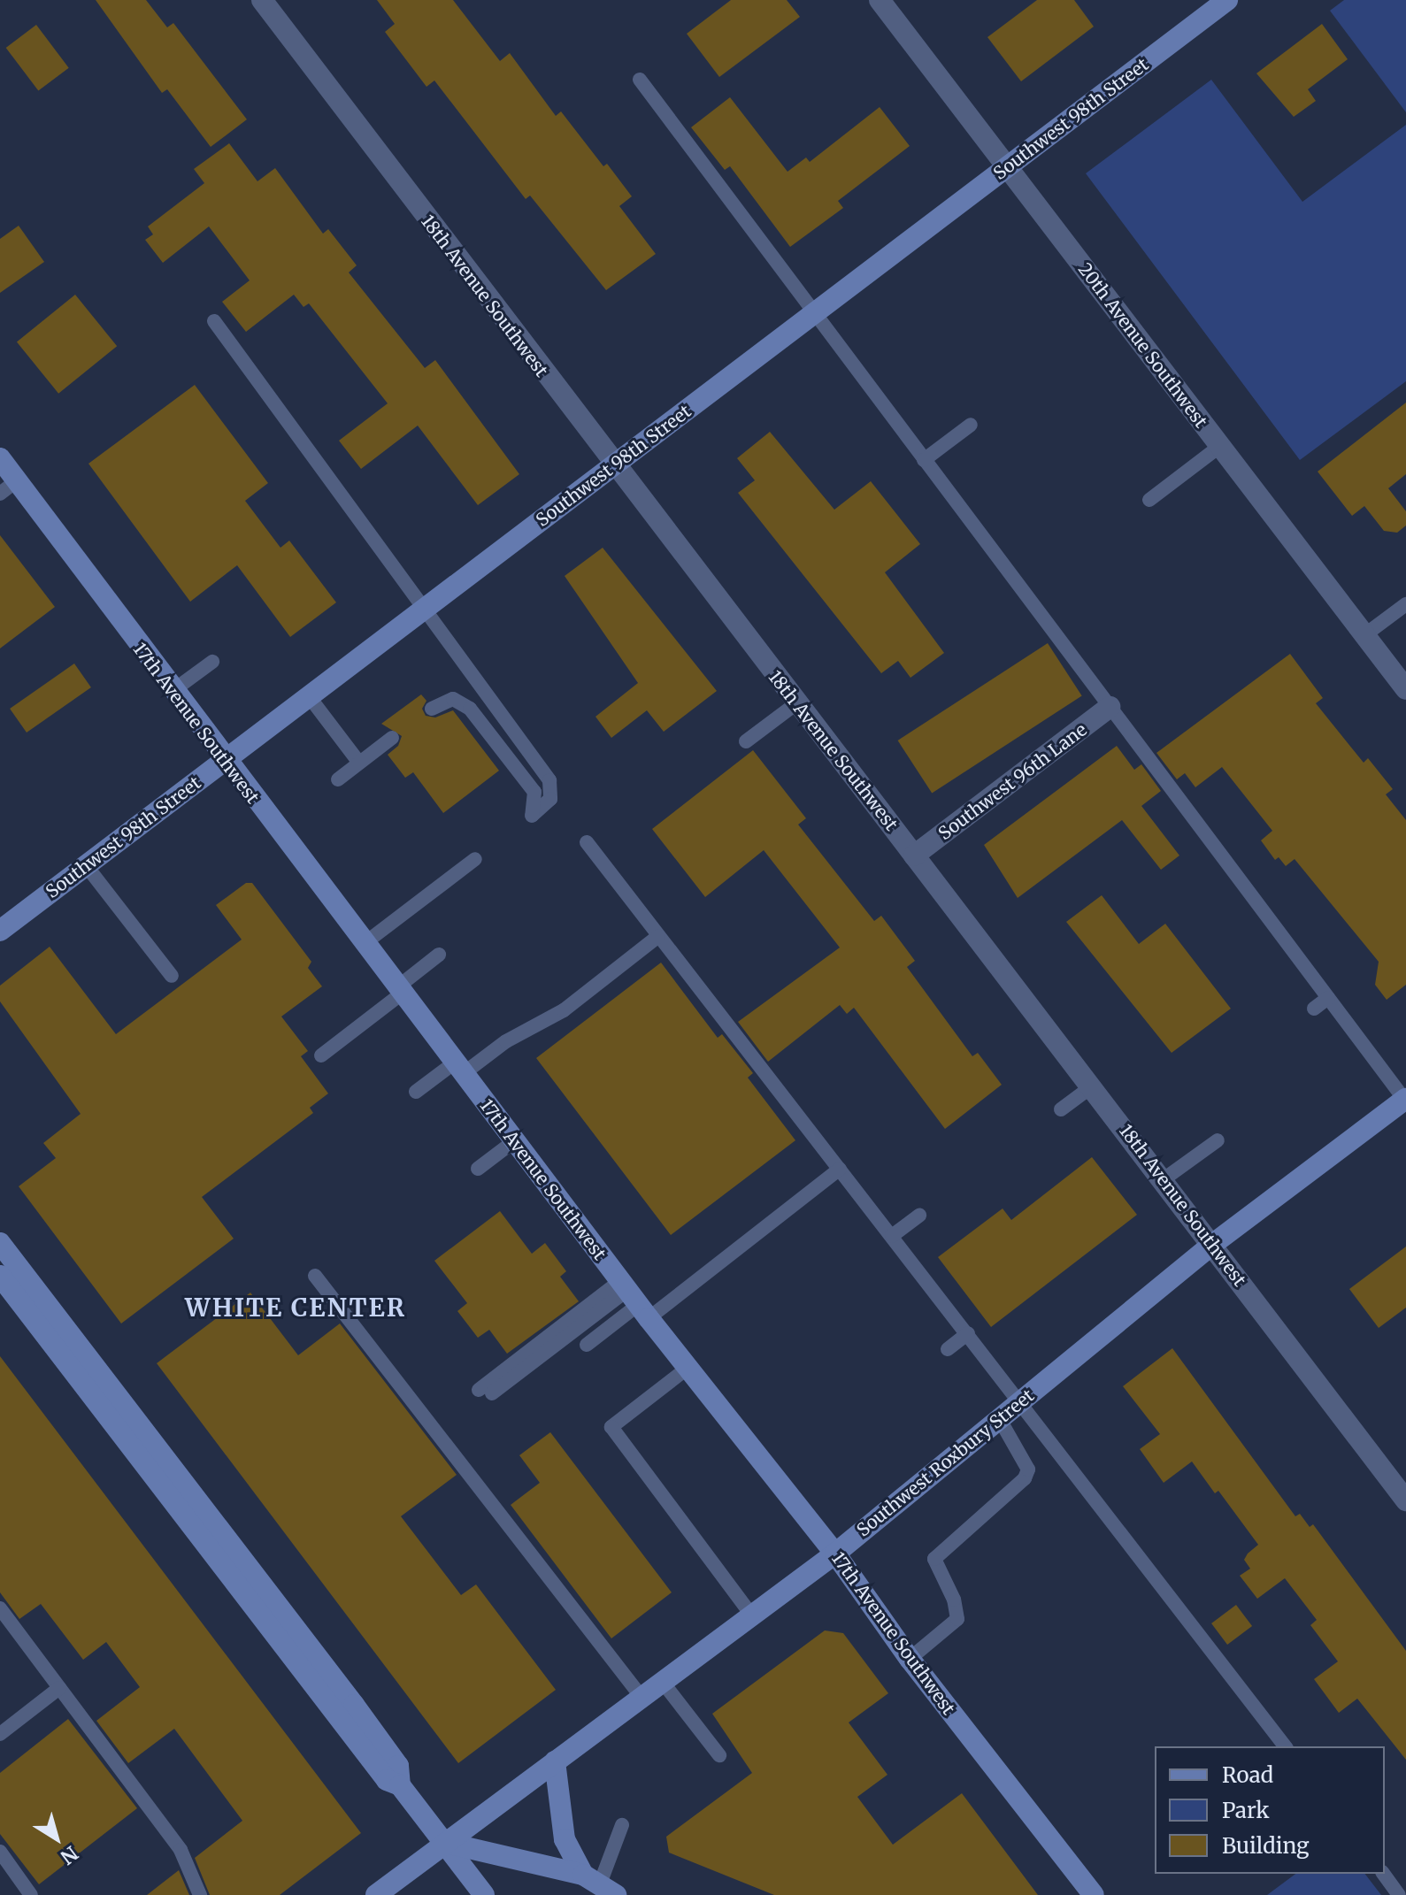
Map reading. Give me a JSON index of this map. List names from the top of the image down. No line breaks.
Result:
{"streets":{"main road":["Southwest 98th Street","17th Avenue Southwest","Southwest Roxbury Street"],"street":["18th Avenue Southwest","20th Avenue Southwest","Southwest 96th Lane"]},"crossings":[["Southwest 98th Street","18th Avenue Southwest"],["Southwest 98th Street","20th Avenue Southwest"],["Southwest 98th Street","17th Avenue Southwest"],["18th Avenue Southwest","Southwest 96th Lane"],["18th Avenue Southwest","Southwest Roxbury Street"],["17th Avenue Southwest","Southwest Roxbury Street"]],"districts":["WHITE CENTER"],"legend":["Road","Park","Building"],"north":"bottom right"}
